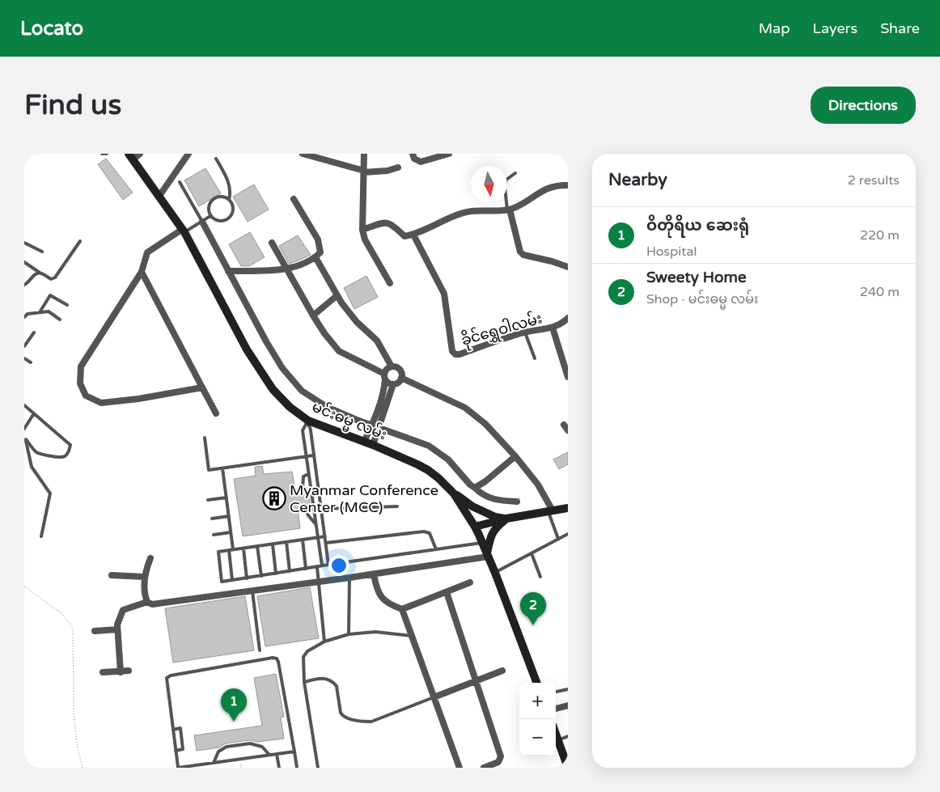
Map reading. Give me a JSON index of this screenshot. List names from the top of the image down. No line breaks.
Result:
{"streets":{"main road":["မင်းဓမ္မ လမ်း"],"street":["ခိုင်ရွှေဝါလမ်း"]},"places":{"building":["Myanmar Conference Center (MCC)"]},"north":"bottom","page":{"header":"Locato","nav":["Map","Layers","Share"],"buttons":"Directions","title":"Find us","heading":["Nearby","2 results"],"list":[{"mark":"1","name":"ဝိတိုရိယ ဆေးရုံ","note":"Hospital","value":"220 m"},{"mark":"2","name":"Sweety Home","note":"Shop · မင်းဓမ္မ လမ်း","value":"240 m"}],"pins":["2","1"],"map_buttons":["+","−"]}}
